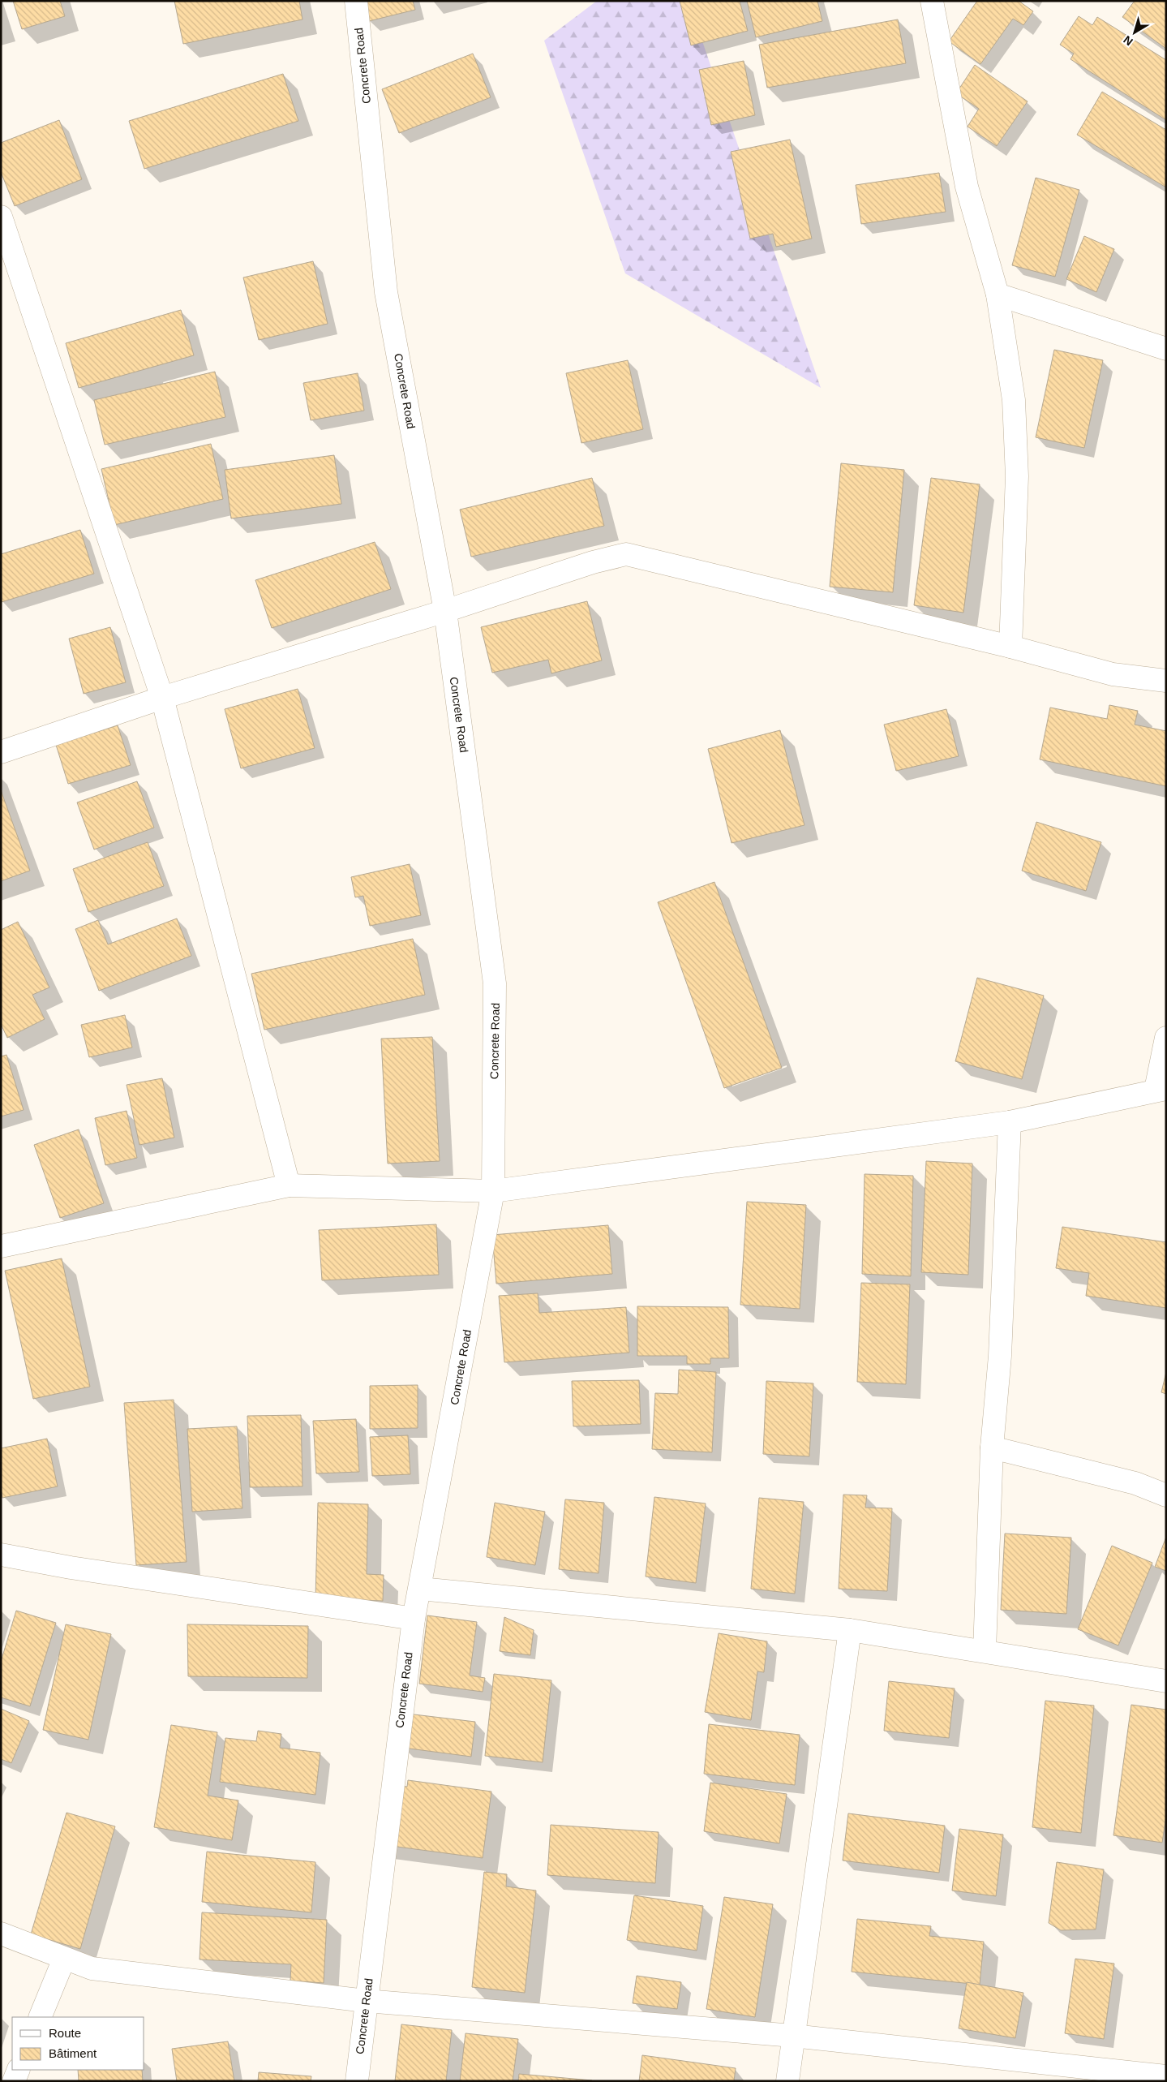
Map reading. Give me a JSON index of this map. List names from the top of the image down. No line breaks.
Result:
{"streets":{"street":["Concrete Road"]},"legend":["Route","Bâtiment"],"north":"bottom left"}
